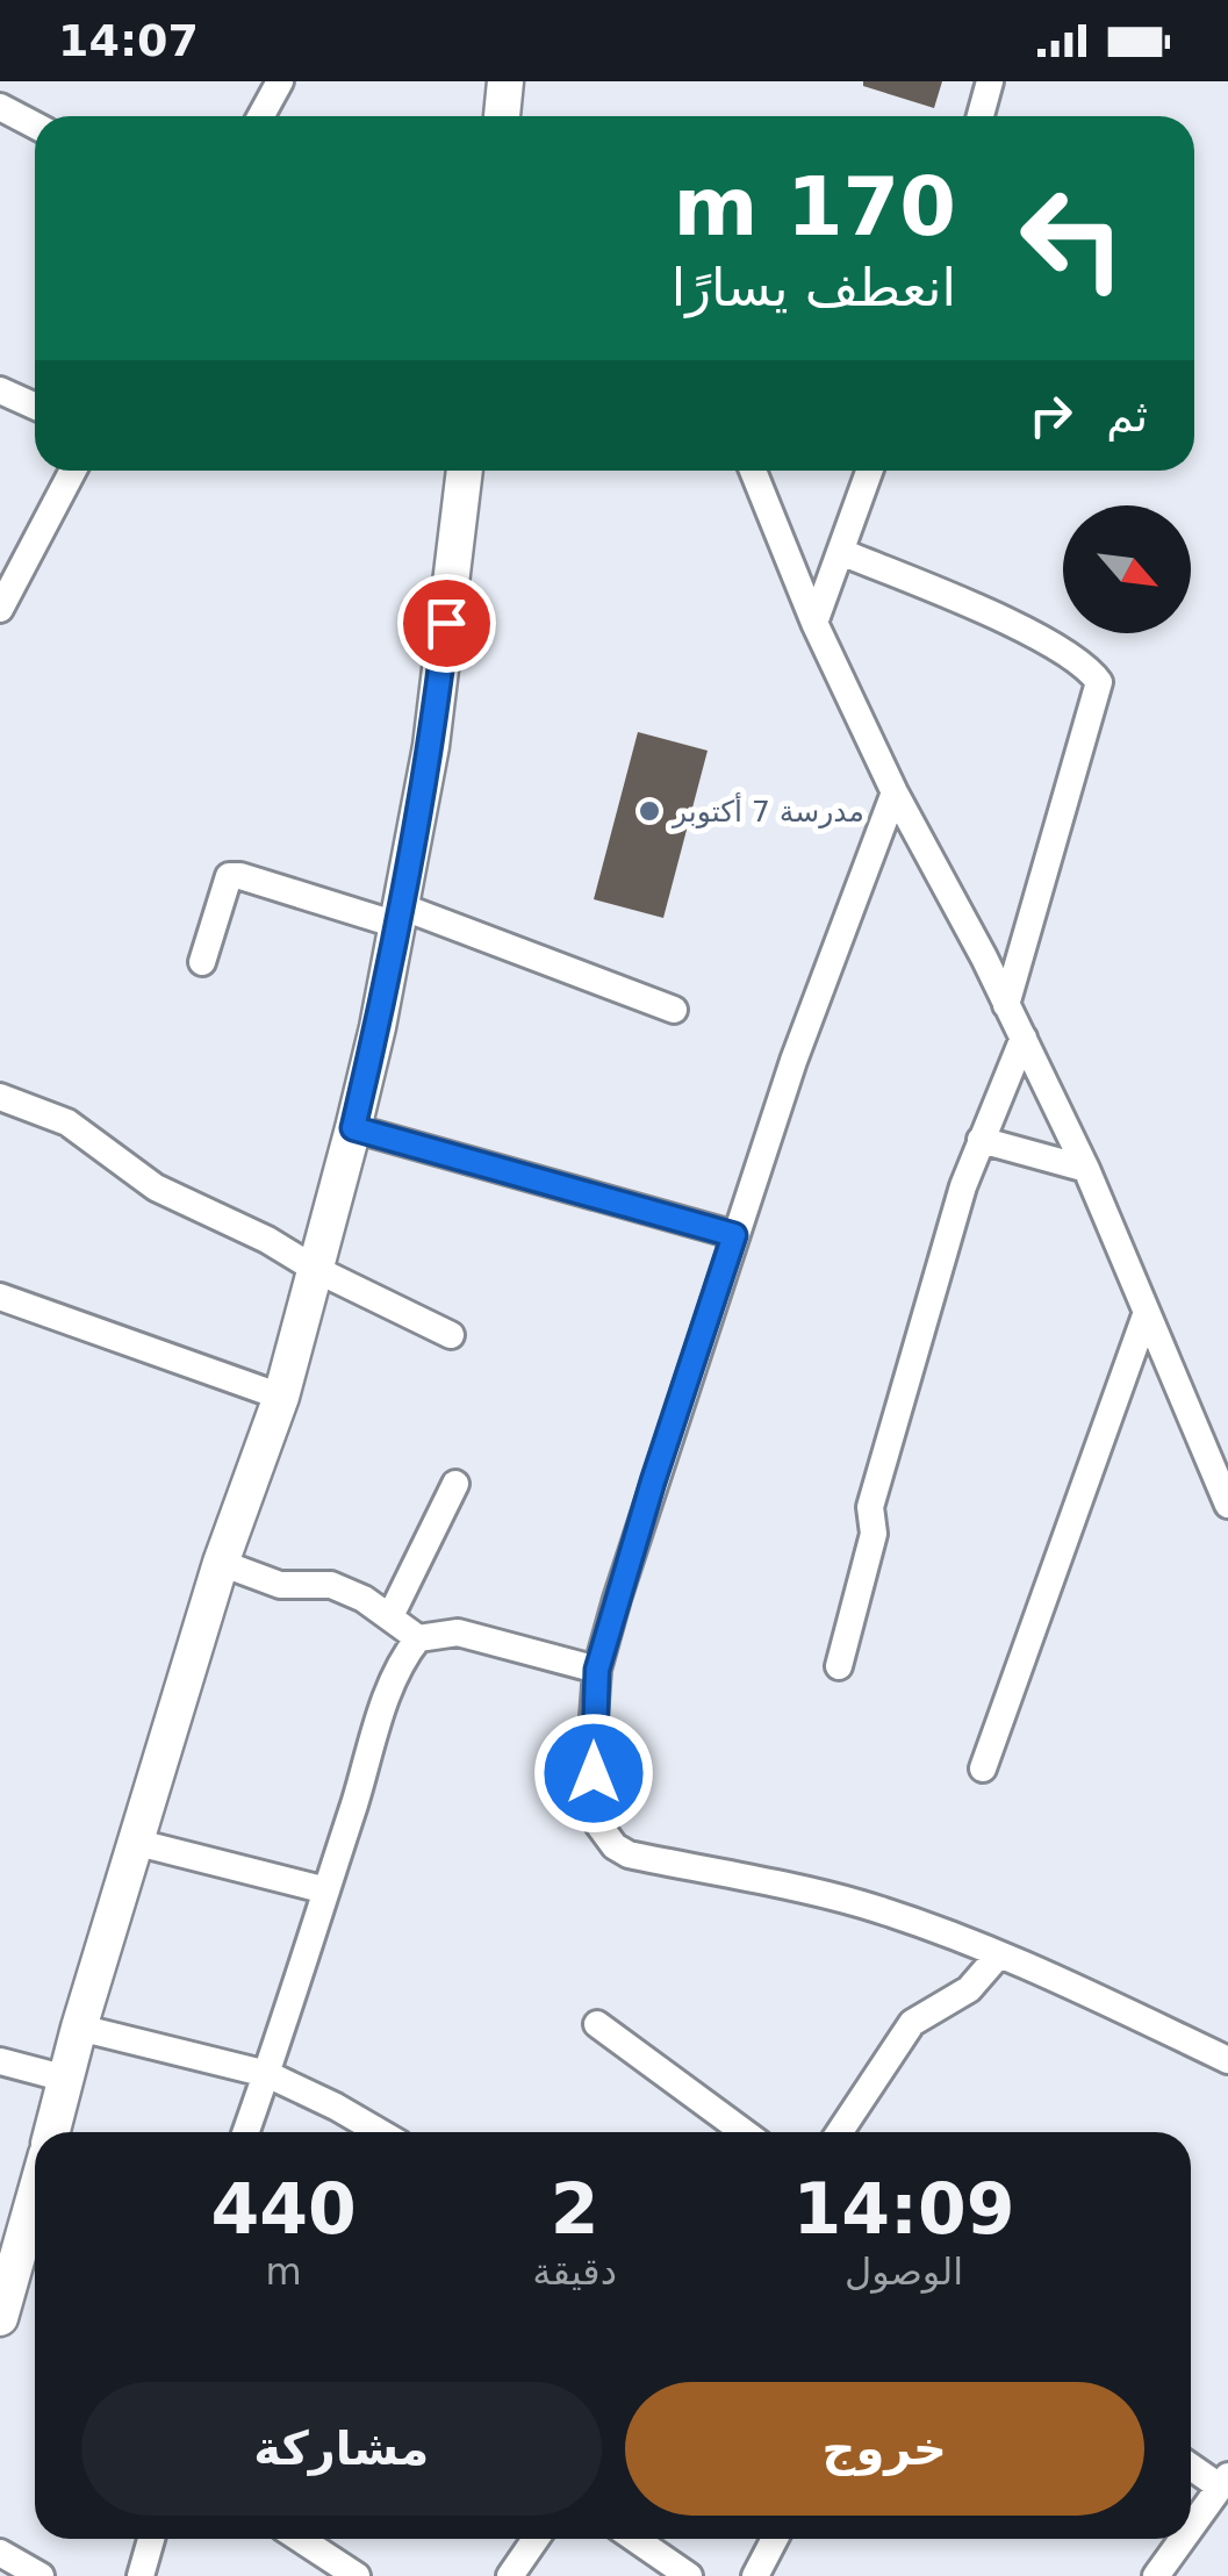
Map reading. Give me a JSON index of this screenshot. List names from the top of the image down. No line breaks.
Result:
{"places":["مدرسة 7 أكتوبر"],"north":"bottom right","page":{"status":"14:07","turn":["170 m","انعطف يسارًا"],"then":"ثم","eta":["14:09","الوصول","2","دقيقة","440","m"],"buttons":["خروج","مشاركة"]}}
